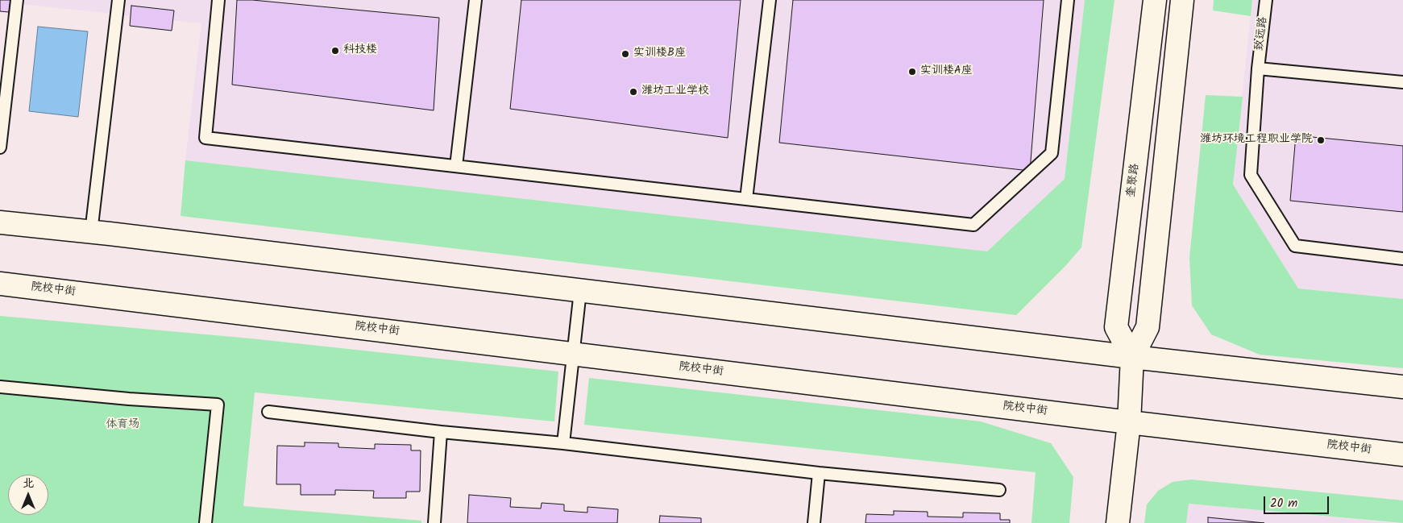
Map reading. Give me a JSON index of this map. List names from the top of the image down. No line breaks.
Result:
{"streets":{"main road":["奎聚路","院校中街"],"lane":["致远路"]},"parks":["体育场"],"places":["科技楼","实训楼B座","实训楼A座","潍坊工业学校","潍坊环境工程职业学院"],"scale_bar":"20 m","north":"top"}
